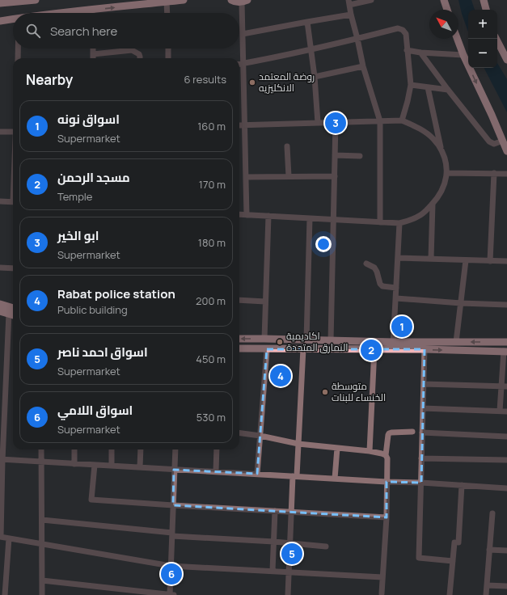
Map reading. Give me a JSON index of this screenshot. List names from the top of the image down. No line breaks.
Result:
{"places":["روضة المعتمد الانكليزيه","اكاديمية النمارق المتحدة","متوسطة الخنساء للبنات"],"north":"top left","page":{"map_buttons":["+","−"],"search":"Search here","heading":["Nearby","6 results"],"list":[{"mark":"1","name":"اسواق نونه","note":"Supermarket","value":"160 m"},{"mark":"2","name":"مسجد الرحمن","note":"Temple","value":"170 m"},{"mark":"3","name":"ابو الخير","note":"Supermarket","value":"180 m"},{"mark":"4","name":"Rabat police station","note":"Public building","value":"200 m"},{"mark":"5","name":"اسواق احمد ناصر","note":"Supermarket","value":"450 m"},{"mark":"6","name":"اسواق اللامي","note":"Supermarket","value":"530 m"}],"pins":["3","1","2","4","5","6"]}}
